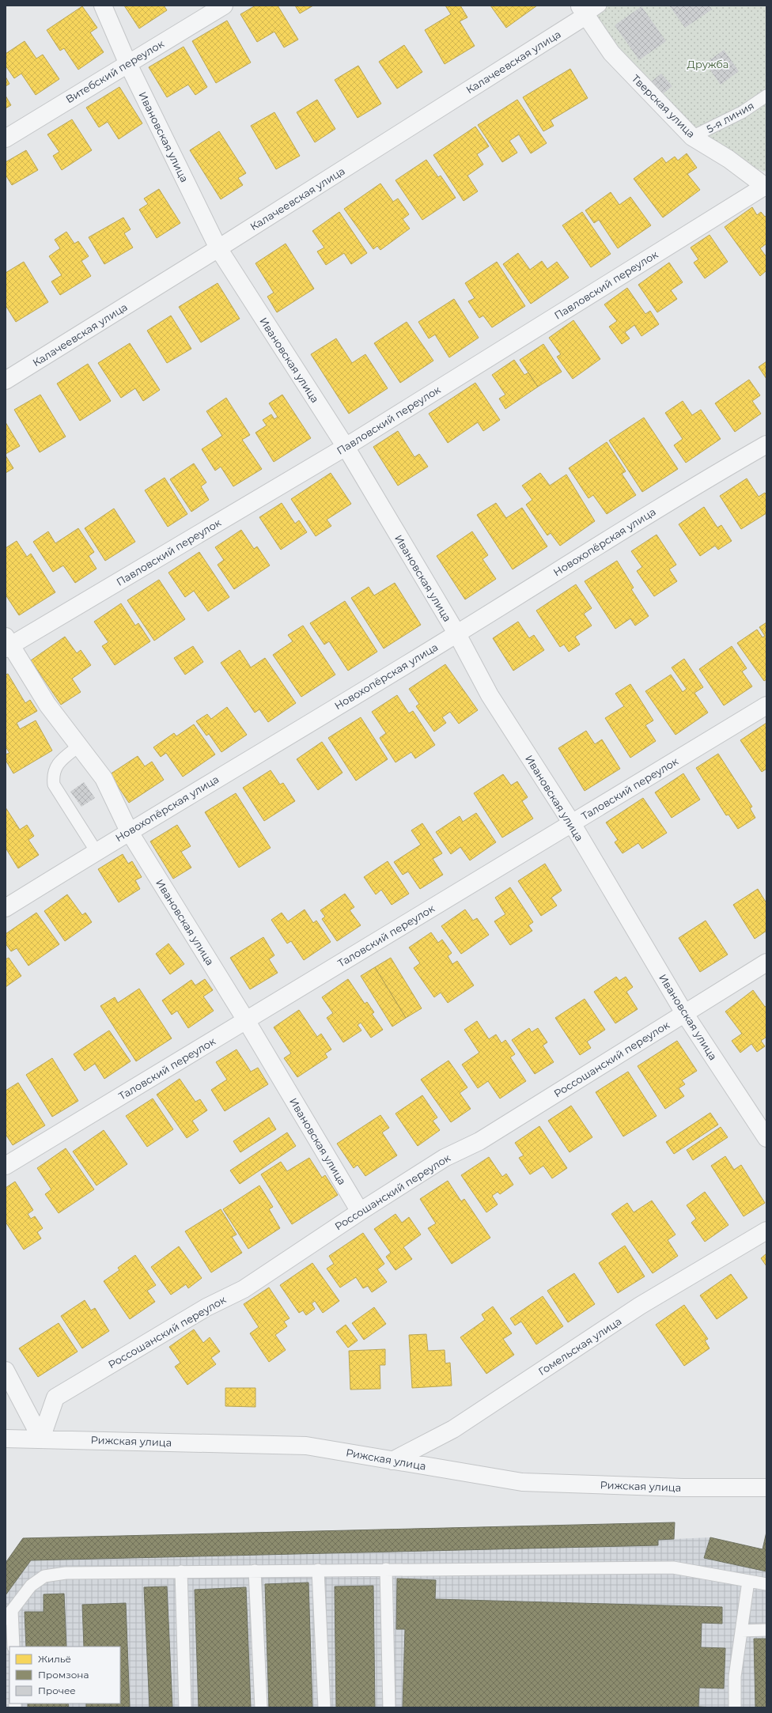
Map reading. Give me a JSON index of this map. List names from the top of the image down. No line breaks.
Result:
{"streets":{"street":["Калачеевская улица","Витебский переулок","Тверская улица","Ивановская улица","Павловский переулок","Новохопёрская улица","Таловский переулок","Россошанский переулок","Гомельская улица","Рижская улица"],"lane":["5-я линия"]},"crossings":[["Калачеевская улица","Тверская улица"],["Калачеевская улица","Ивановская улица"],["Витебский переулок","Ивановская улица"],["Тверская улица","5-я линия"],["Тверская улица","Павловский переулок"],["Ивановская улица","Павловский переулок"],["Ивановская улица","Новохопёрская улица"],["Ивановская улица","Таловский переулок"],["Ивановская улица","Россошанский переулок"],["Россошанский переулок","Рижская улица"],["Гомельская улица","Рижская улица"]],"parks":["Дружба"],"legend":["Жильё","Промзона","Прочее"]}
